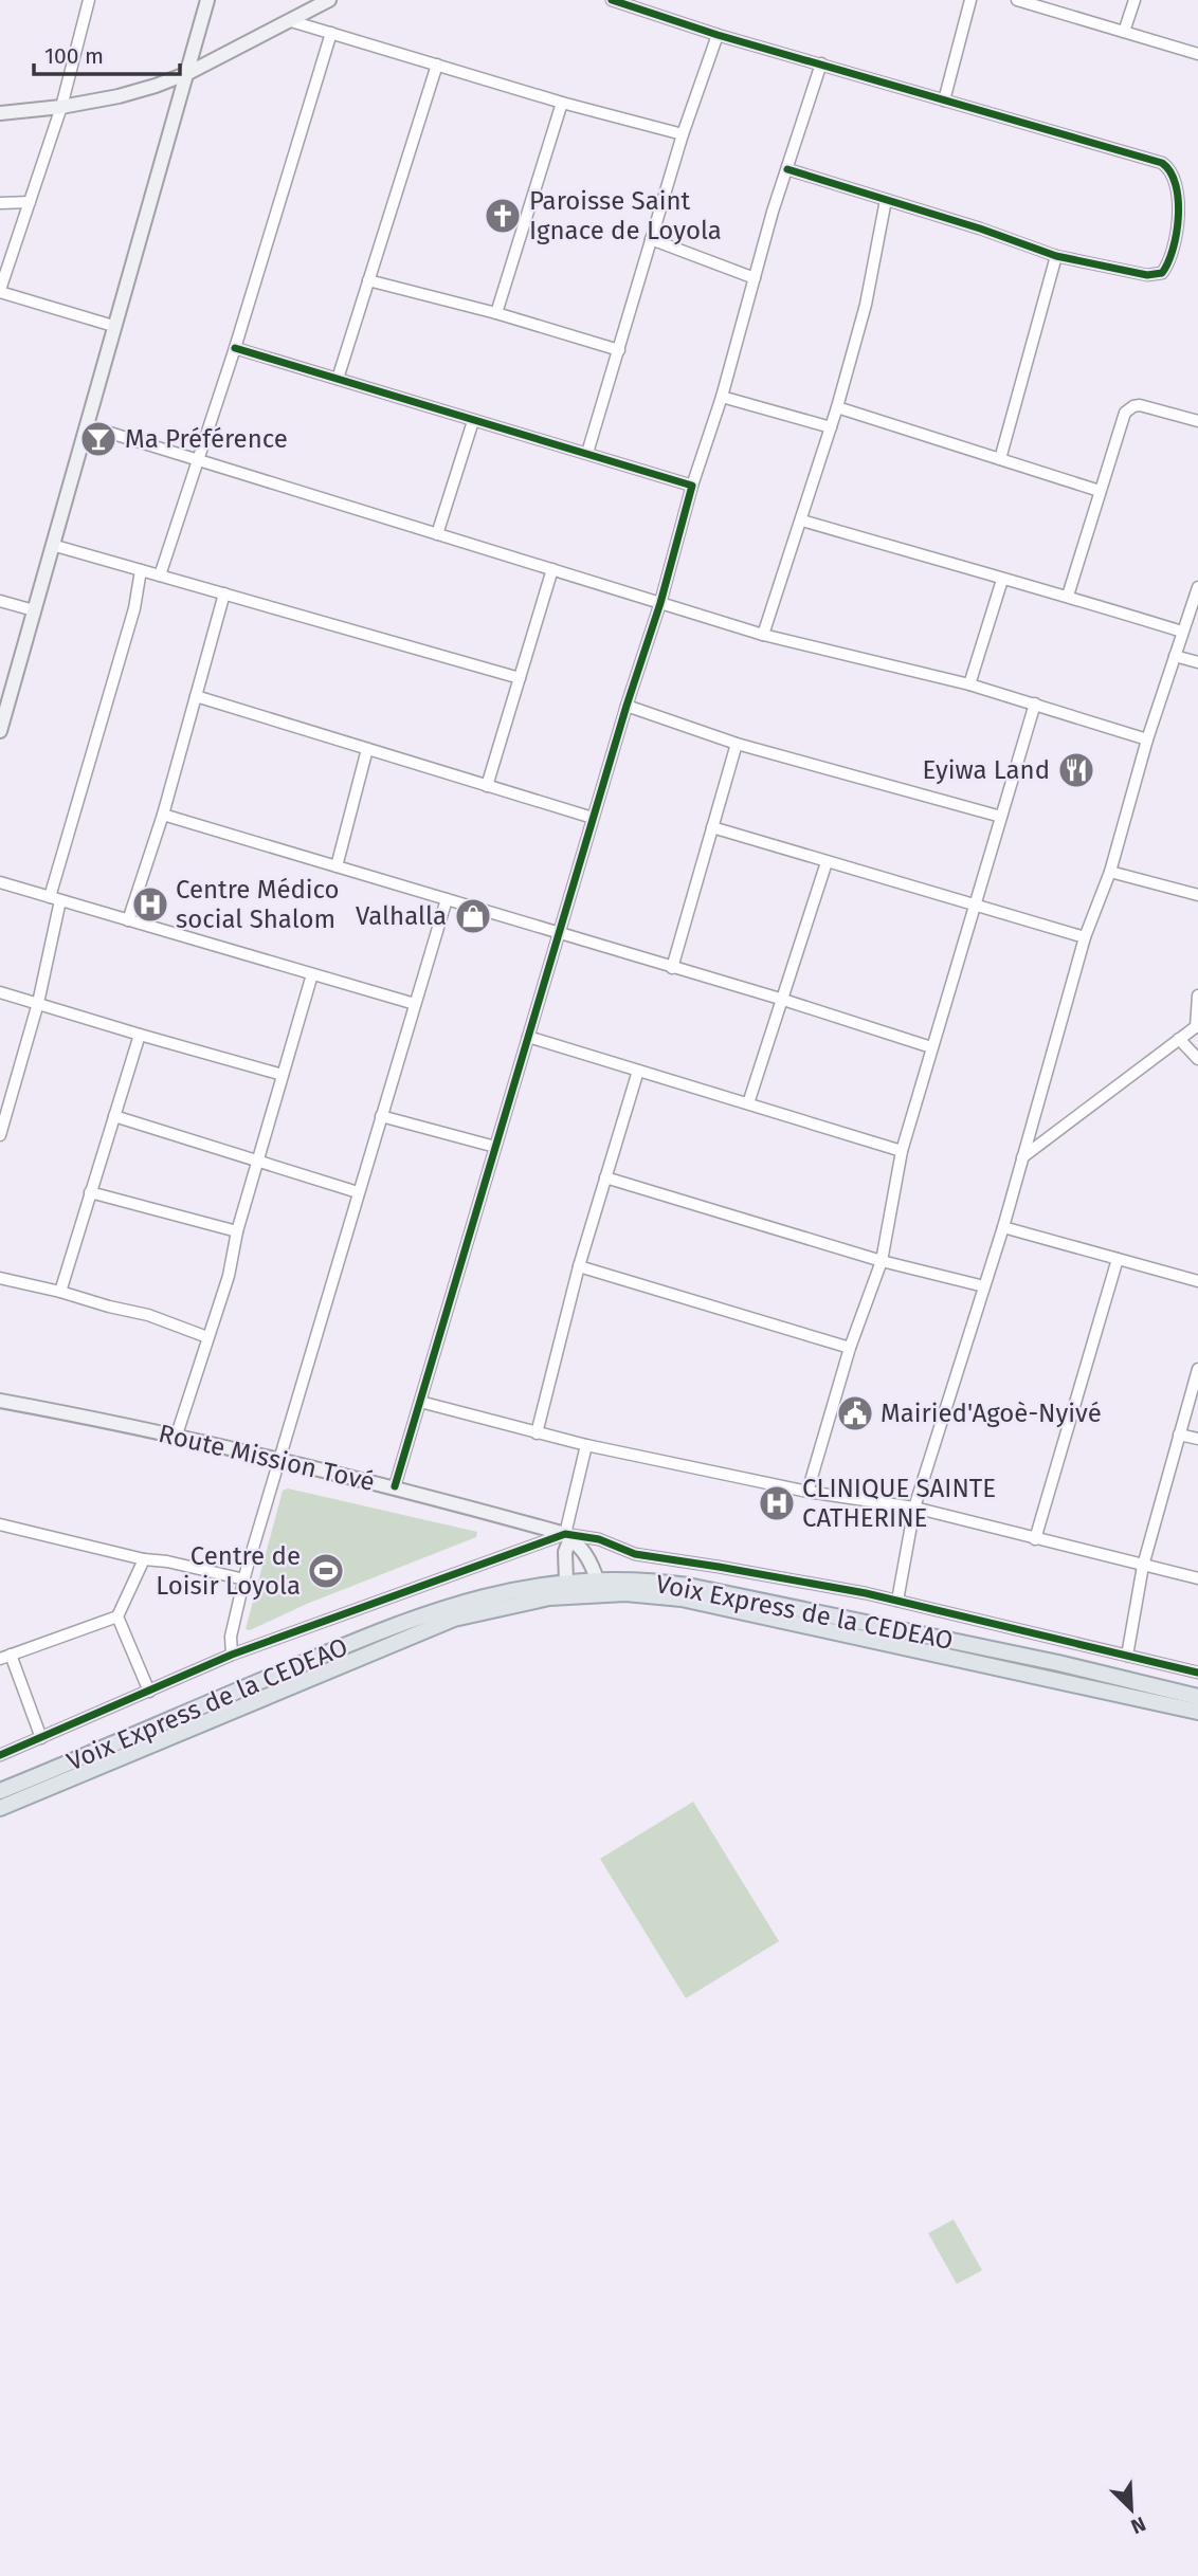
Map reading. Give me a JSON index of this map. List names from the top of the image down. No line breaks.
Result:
{"streets":{"main road":["Voix Express de la CEDEAO"],"street":["Route Mission Tové"]},"places":{"church":["Paroisse Saint Ignace de Loyola"],"bar":["Ma Préférence"],"restaurant":["Eyiwa Land"],"hospital":["Centre Médico social Shalom","CLINIQUE SAINTE CATHERINE"],"shop":["Valhalla"],"public building":["Mairied'Agoè-Nyivé"],"sports":["Centre de Loisir Loyola"]},"scale_bar":"100 m","north":"bottom right"}
